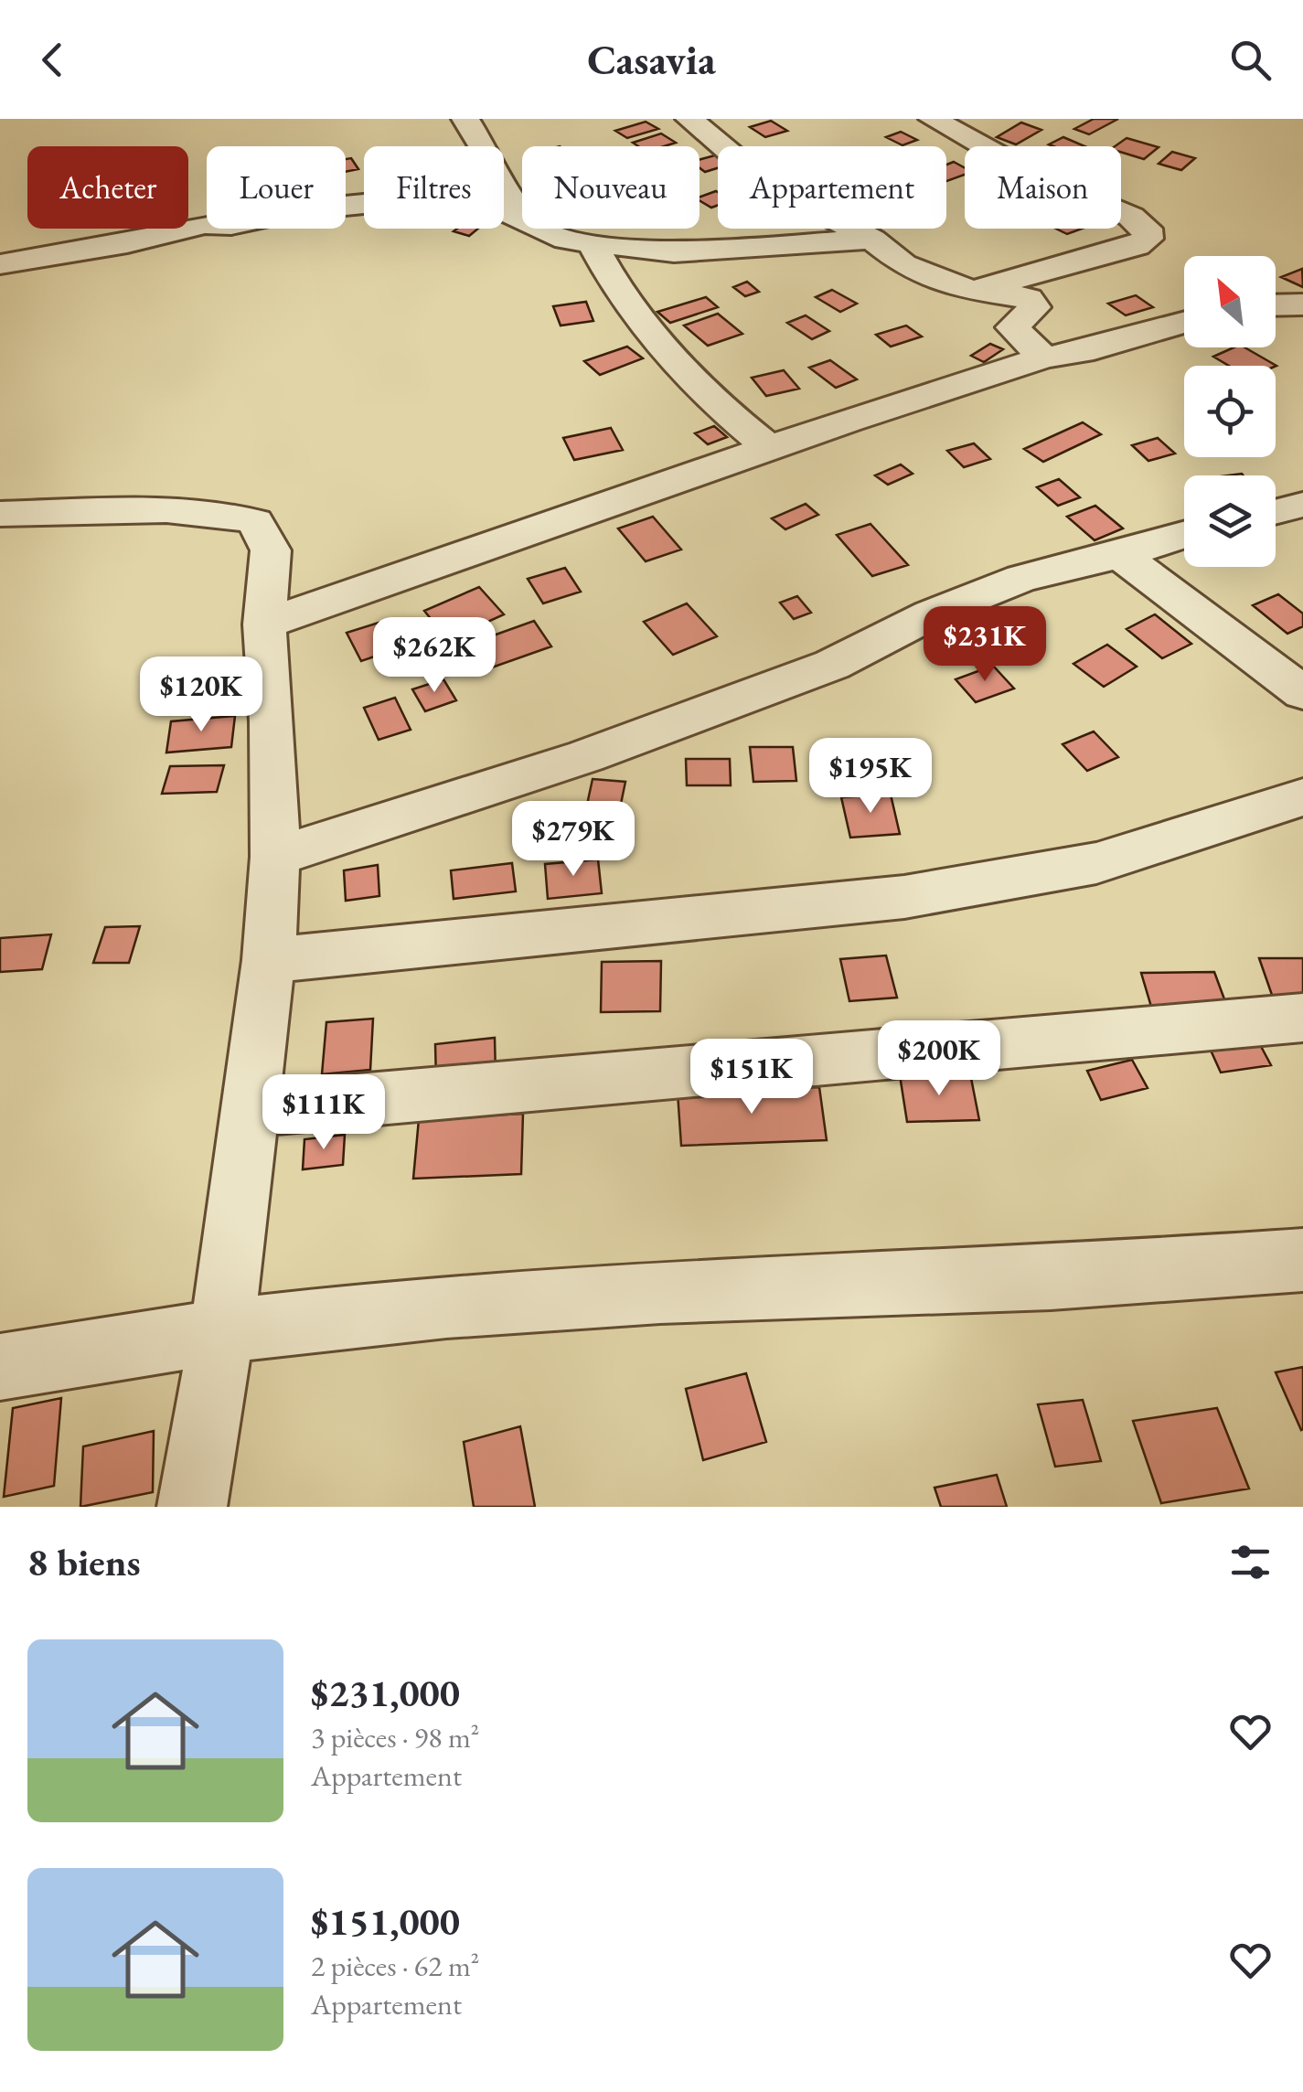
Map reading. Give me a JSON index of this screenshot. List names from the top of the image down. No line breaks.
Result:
{"north":"top left","page":{"header":"Casavia","chip":["Acheter","Louer","Filtres","Nouveau","Appartement","Maison"],"price":["$231K","$262K","$120K","$195K","$279K","$200K","$151K","$111K"],"heading":"8 biens","list":[{"name":"$231,000","note":"3 pièces · 98 m² · Appartement"},{"name":"$151,000","note":"2 pièces · 62 m² · Appartement"}]}}
